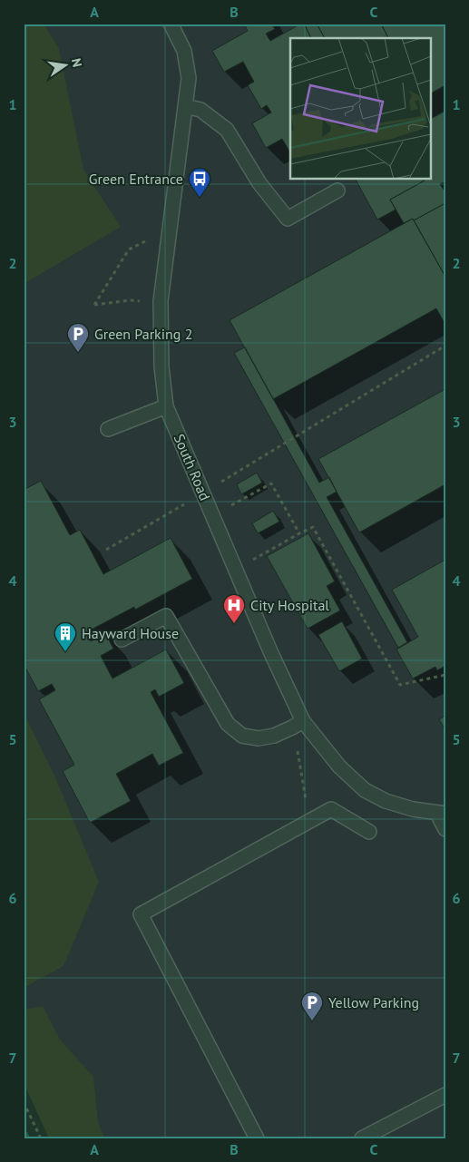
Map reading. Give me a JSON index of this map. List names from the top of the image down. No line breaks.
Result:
{"streets":{"lane":["South Road"]},"places":{"bus stop":["Green Entrance"],"parking":["Green Parking 2","Yellow Parking"],"hospital":["City Hospital"],"building":["Hayward House"]},"north":"right","grid":{"columns":["A","B","C"],"rows":["1","2","3","4","5","6","7"]}}
